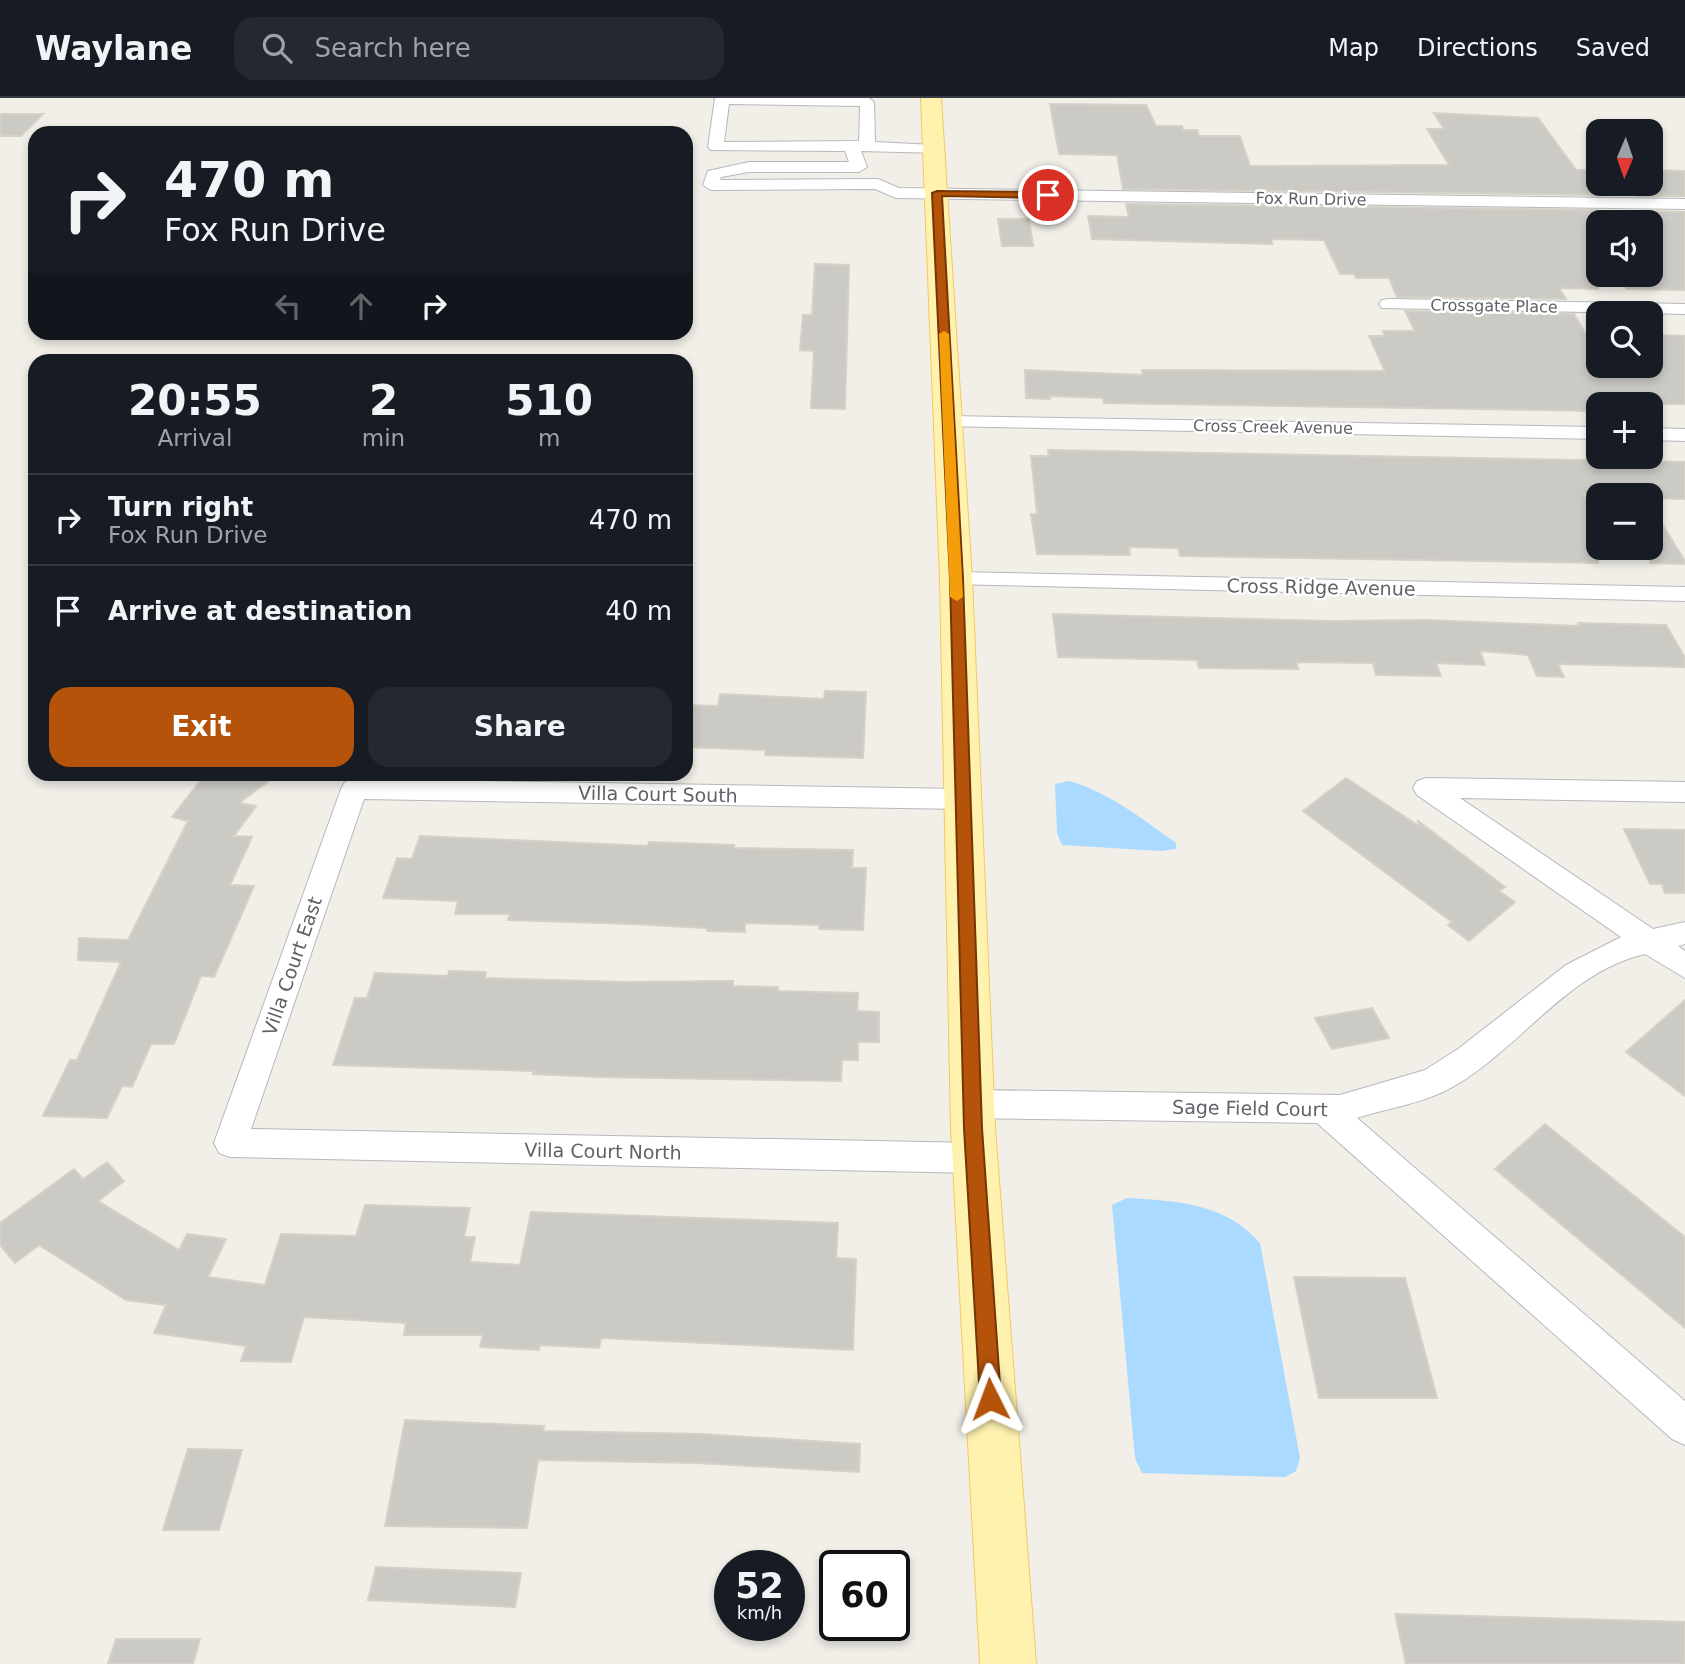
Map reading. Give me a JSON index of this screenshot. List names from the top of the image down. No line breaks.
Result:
{"streets":{"street":["Fox Run Drive","Crossgate Place","Cross Creek Avenue","Cross Ridge Avenue","Villa Court South","Villa Court East","Sage Field Court","Villa Court North"]},"crossings":[["Villa Court South","Villa Court East"],["Villa Court East","Villa Court North"]],"north":"bottom","page":{"header":"Waylane","search":"Search here","nav":["Map","Directions","Saved"],"map_buttons":["+","−"],"turn":["470 m","Fox Run Drive"],"eta":["20:55","Arrival","2","min","510","m"],"list":[{"name":"Turn right","note":"Fox Run Drive","value":"470 m"},{"name":"Arrive at destination","value":"40 m"}],"buttons":["Exit","Share"],"speed":"52 km/h","limit":"60"}}
